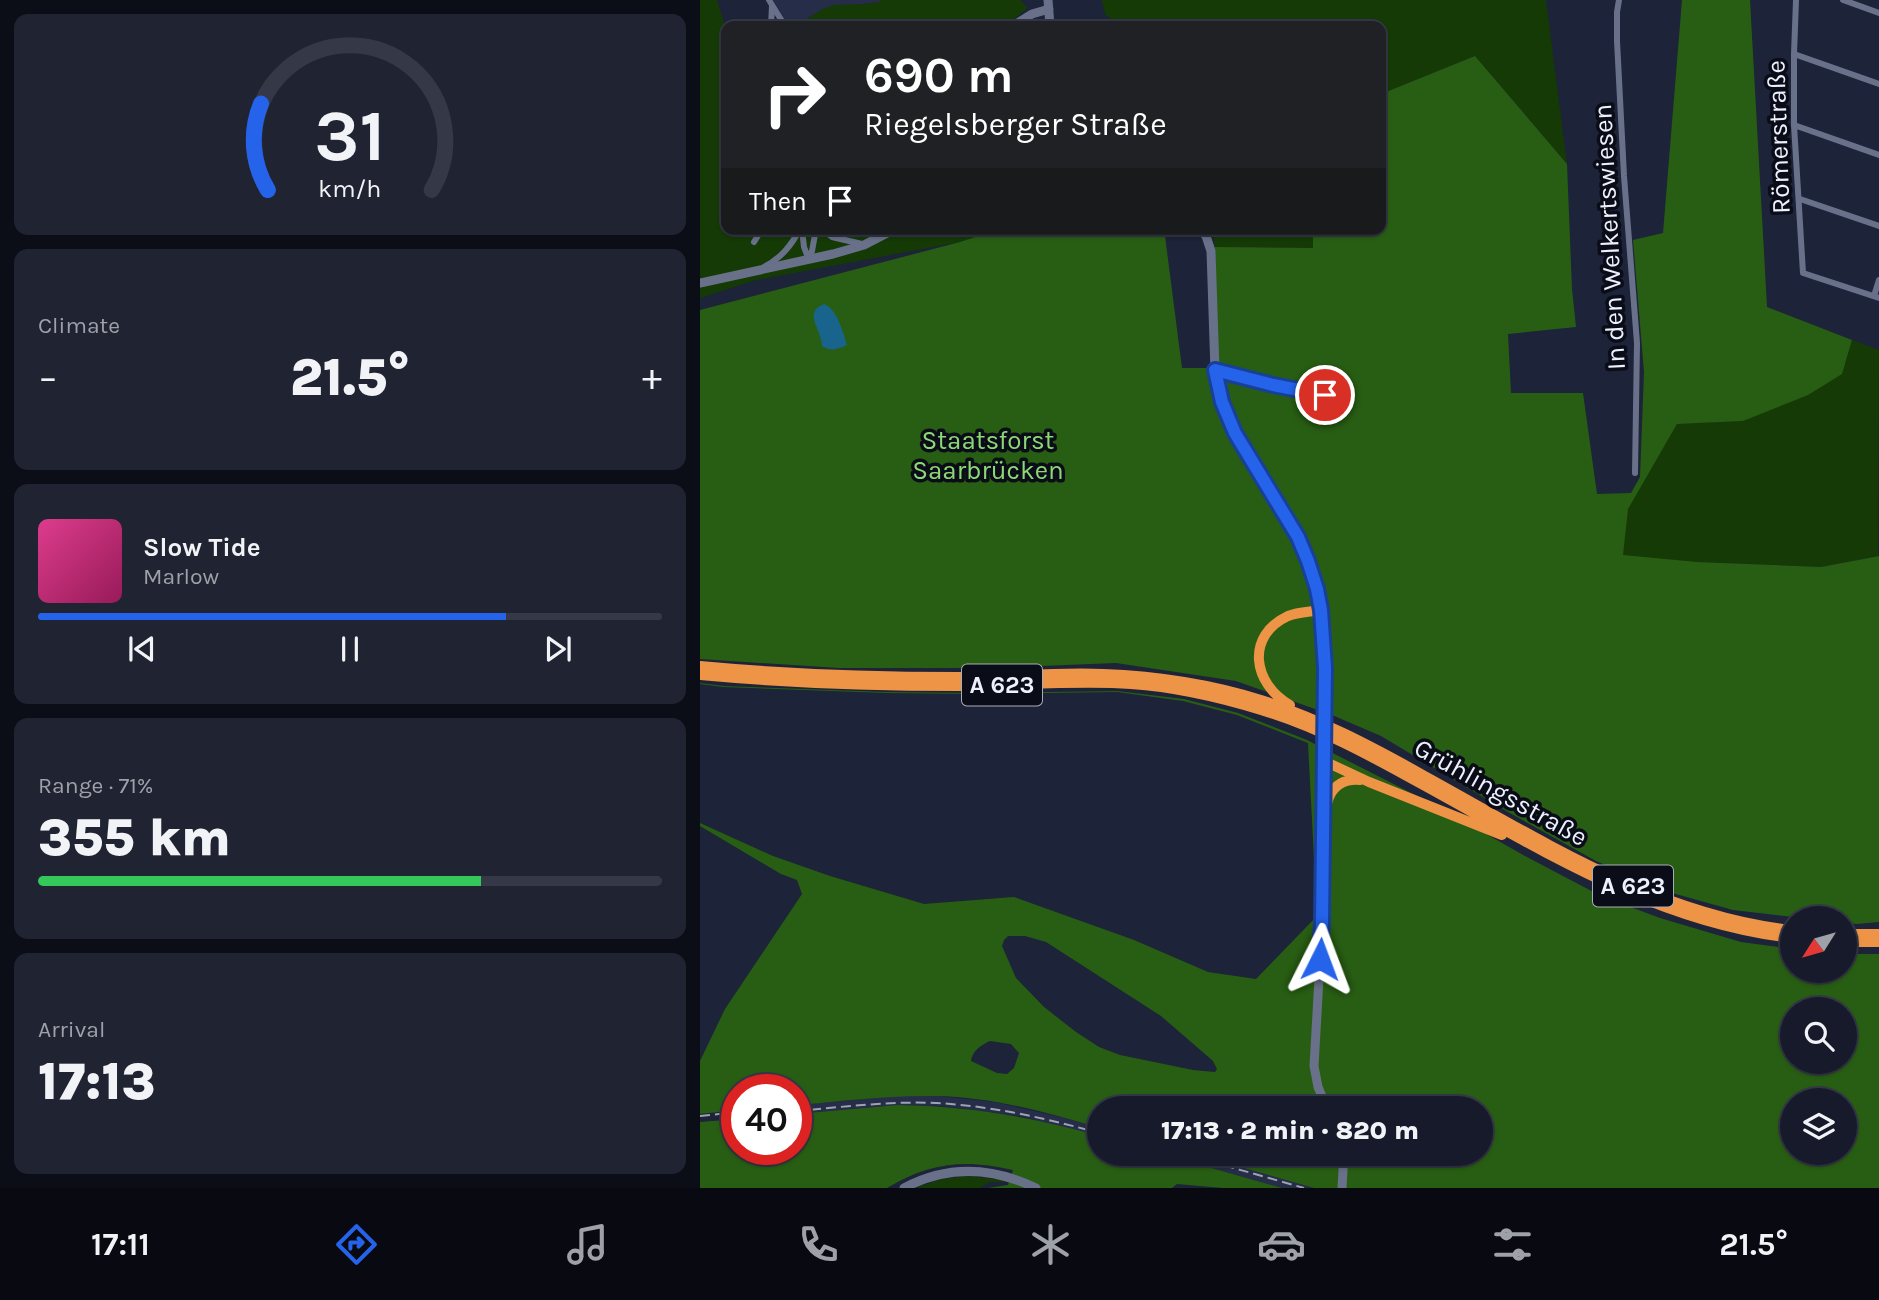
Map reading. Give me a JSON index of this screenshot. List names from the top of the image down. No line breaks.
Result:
{"streets":{"highway":["A 623","Grühlingsstraße"],"street":["Römerstraße","In den Welkertswiesen"]},"crossings":[["A 623","Grühlingsstraße"]],"parks":["Staatsforst Saarbrücken"],"north":"bottom left","page":{"turn":["690 m","Riegelsberger Straße"],"then":"Then","tile":["Climate",["Range · 71%","355 km"],["Arrival","17:13"]],"heat":["−","21.5°","+"],"song":["Slow Tide","Marlow"],"limit":"40","trip":"17:13 · 2 min · 820 m","tabs":["17:11","21.5°"],"gauge":["31","km/h"]}}
